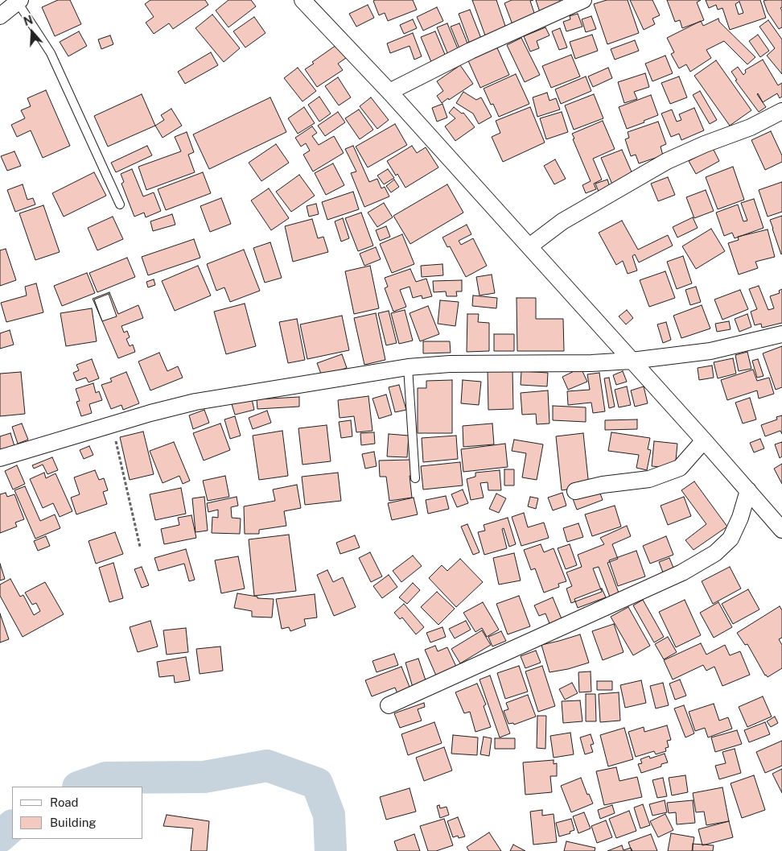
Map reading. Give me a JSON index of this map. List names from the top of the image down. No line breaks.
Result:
{"legend":["Road","Building"],"north":"top"}
